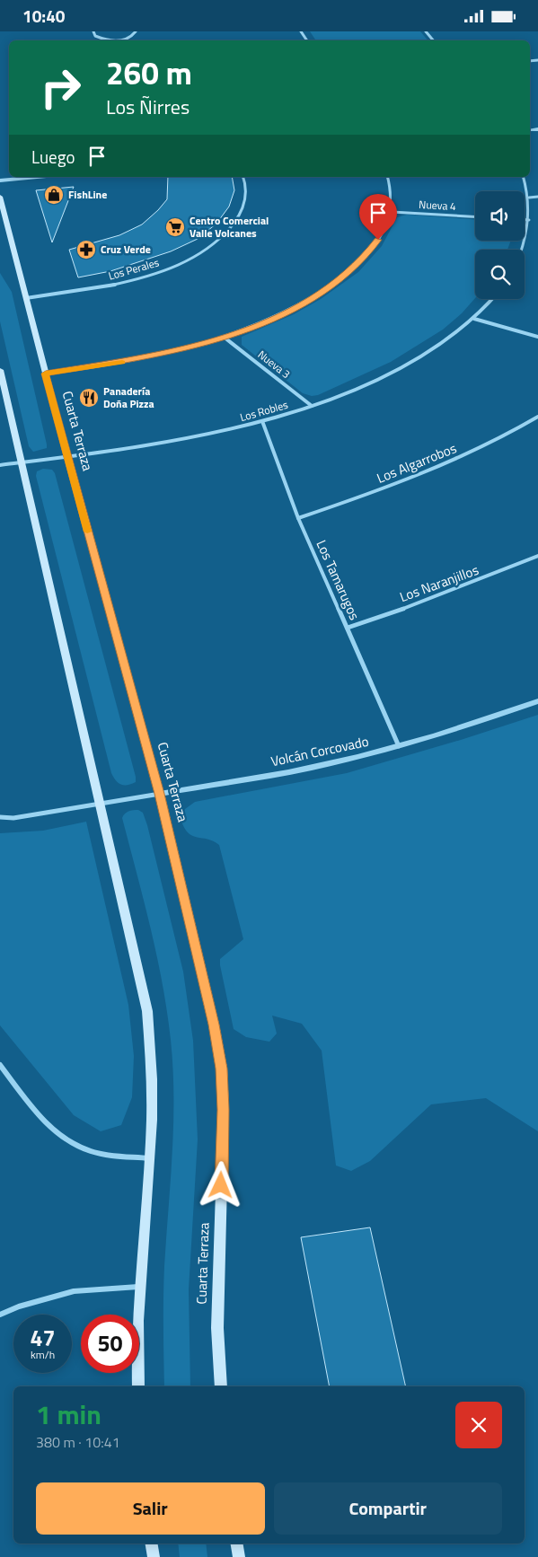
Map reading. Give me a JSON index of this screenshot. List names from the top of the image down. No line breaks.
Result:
{"streets":{"main road":["Cuarta Terraza"],"street":["Nueva 4","Los Perales","Nueva 3","Los Robles","Los Algarrobos","Los Tamarugos","Los Naranjillos","Volcán Corcovado"]},"crossings":[["Los Perales","Cuarta Terraza"],["Nueva 3","Los Robles"],["Los Robles","Cuarta Terraza"],["Los Robles","Los Tamarugos"],["Cuarta Terraza","Volcán Corcovado"],["Los Algarrobos","Los Tamarugos"],["Los Tamarugos","Los Naranjillos"],["Los Tamarugos","Volcán Corcovado"]],"places":{"shop":["FishLine"],"supermarket":["Centro Comercial Valle Volcanes"],"pharmacy":["Cruz Verde"],"restaurant":["Panadería Doña Pizza"]},"page":{"status":"10:40","turn":["260 m","Los Ñirres"],"then":"Luego","speed":"47 km/h","limit":"50","heading":["1 min","380 m · 10:41"],"buttons":["Salir","Compartir"]}}
